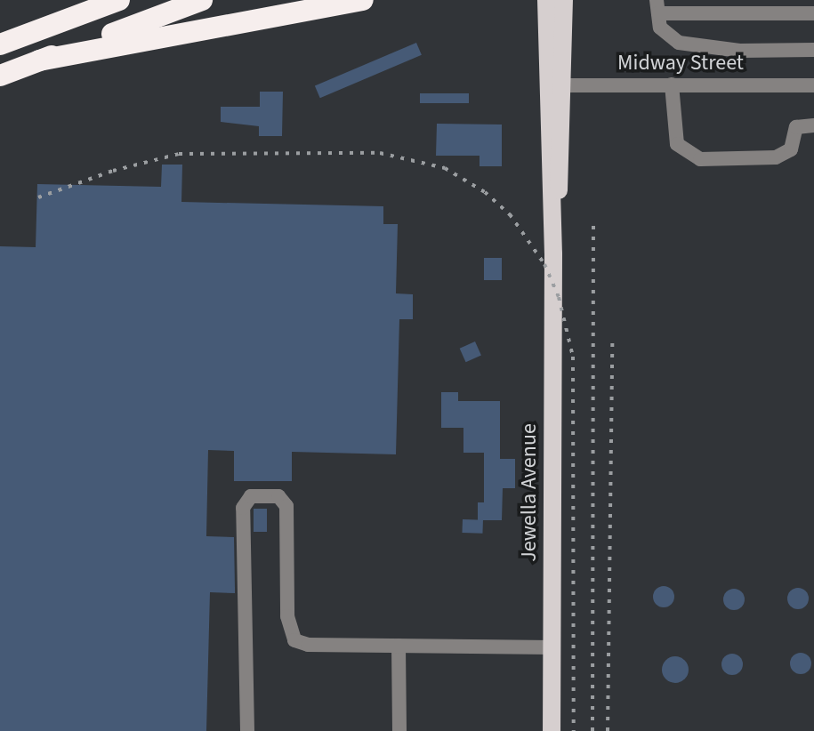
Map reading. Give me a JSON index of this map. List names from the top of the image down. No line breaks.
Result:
{"streets":{"main road":["Jewella Avenue"],"street":["Midway Street"]},"crossings":[["Midway Street","Jewella Avenue"]]}
